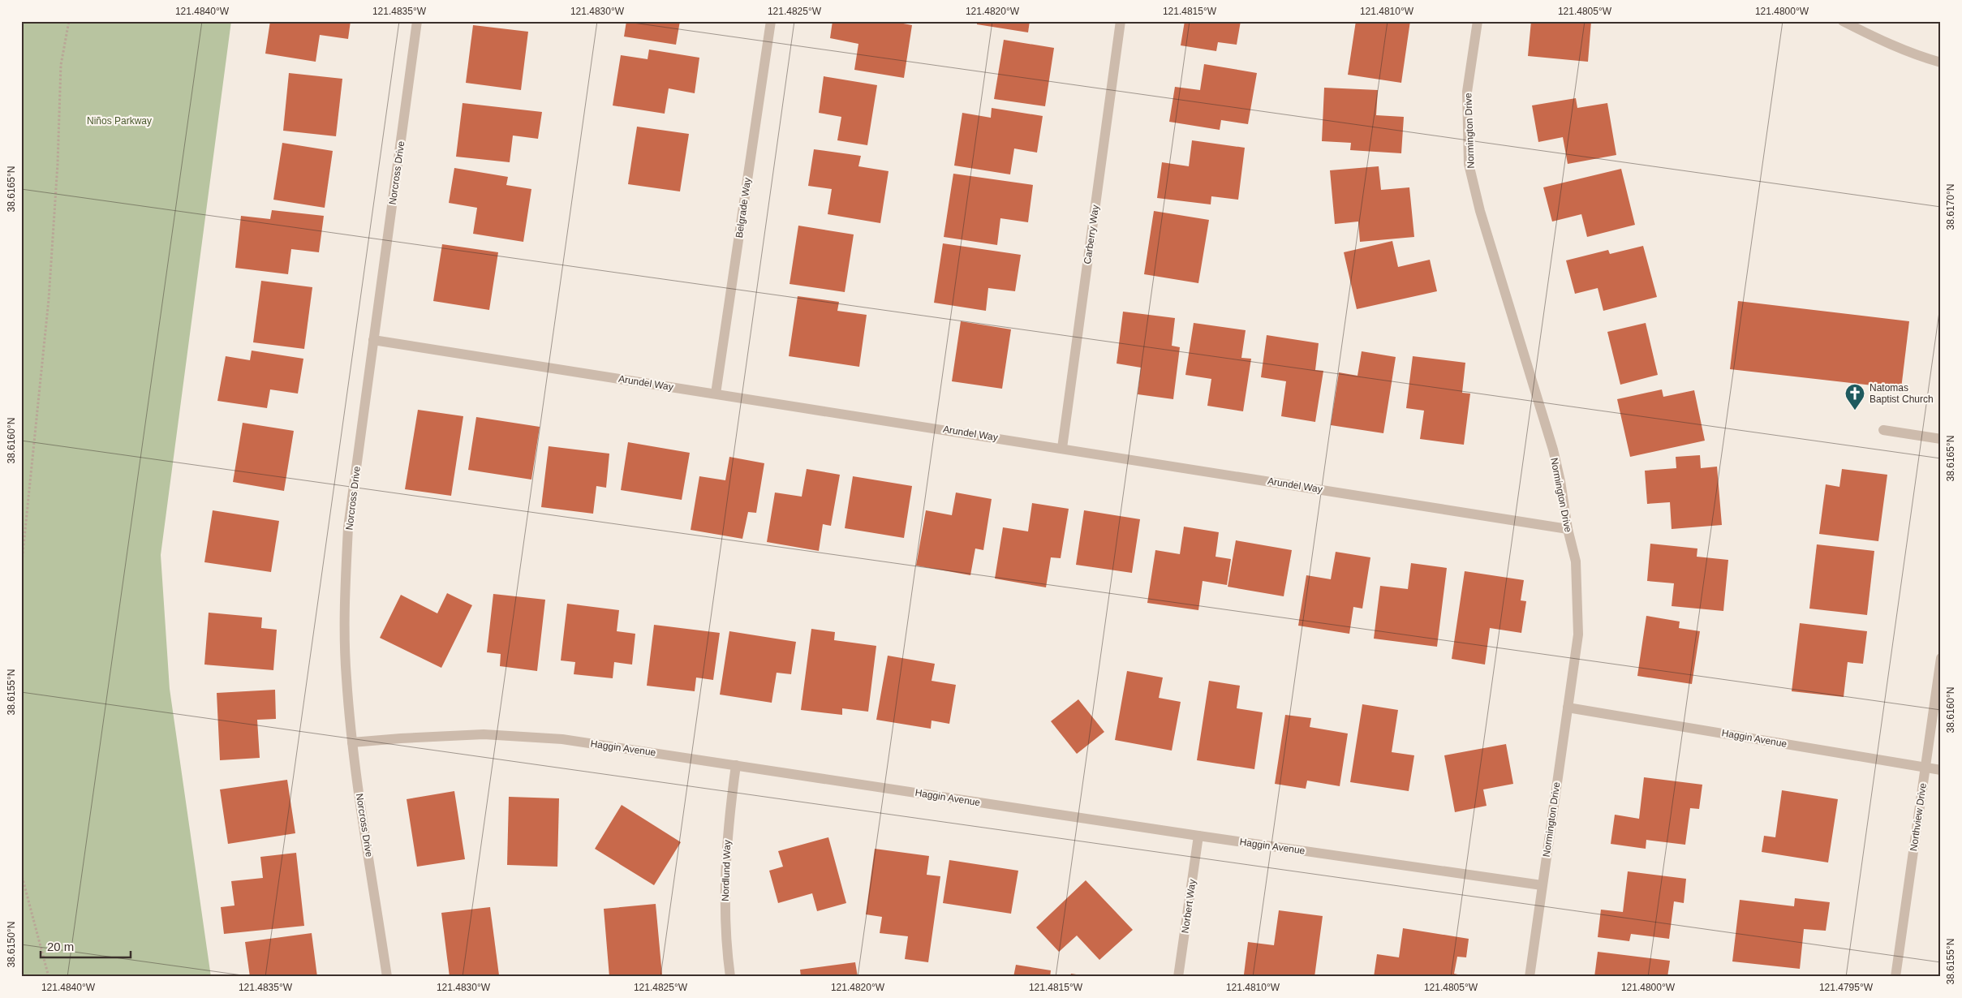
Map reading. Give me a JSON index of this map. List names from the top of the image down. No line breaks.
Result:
{"streets":{"street":["Normington Drive","Norcross Drive","Belgrade Way","Carberry Way","Arundel Way","Haggin Avenue","Northview Drive","Nordlund Way","Norbert Way"]},"crossings":[["Normington Drive","Arundel Way"],["Normington Drive","Haggin Avenue"],["Norcross Drive","Arundel Way"],["Norcross Drive","Haggin Avenue"],["Belgrade Way","Arundel Way"],["Carberry Way","Arundel Way"],["Haggin Avenue","Northview Drive"],["Haggin Avenue","Nordlund Way"],["Haggin Avenue","Norbert Way"]],"parks":["Niños Parkway"],"places":{"church":["Natomas Baptist Church"]},"scale_bar":"20 m","coordinates":["121.4840°W","121.4835°W","121.4830°W","121.4825°W","121.4820°W","121.4815°W","121.4810°W","121.4805°W","121.4800°W","38.6165°N","38.6170°N","38.6160°N","38.6155°N","38.6150°N","121.4795°W"]}
